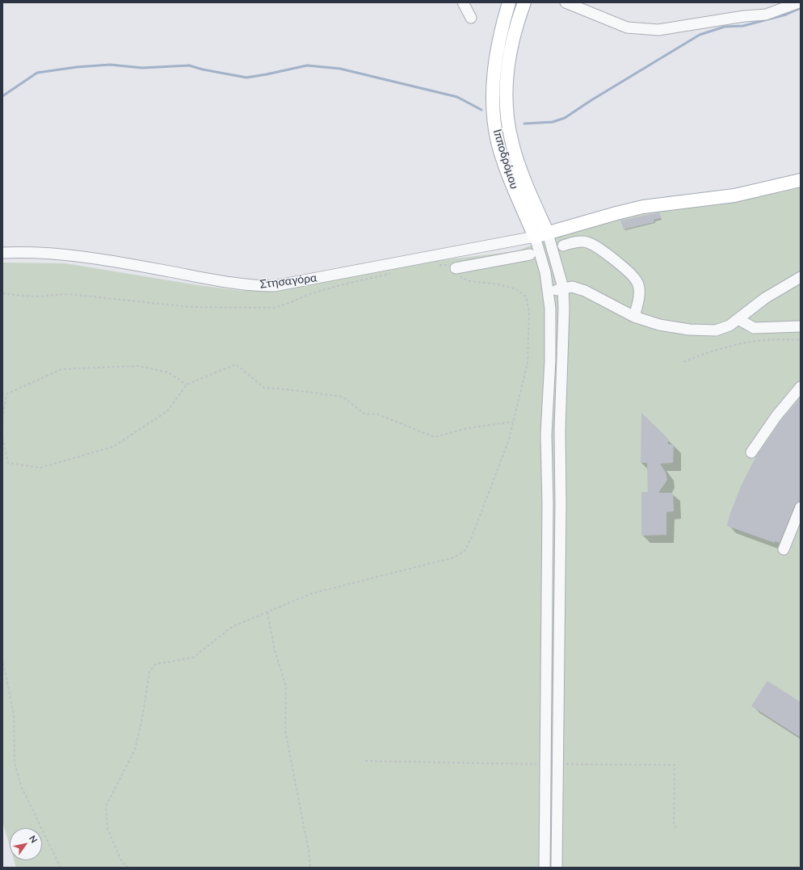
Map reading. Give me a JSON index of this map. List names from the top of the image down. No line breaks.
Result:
{"streets":{"main road":["Ιπποδρόμου"],"street":["Στησαγόρα"]},"crossings":[["Ιπποδρόμου","Στησαγόρα"]],"north":"top right"}
